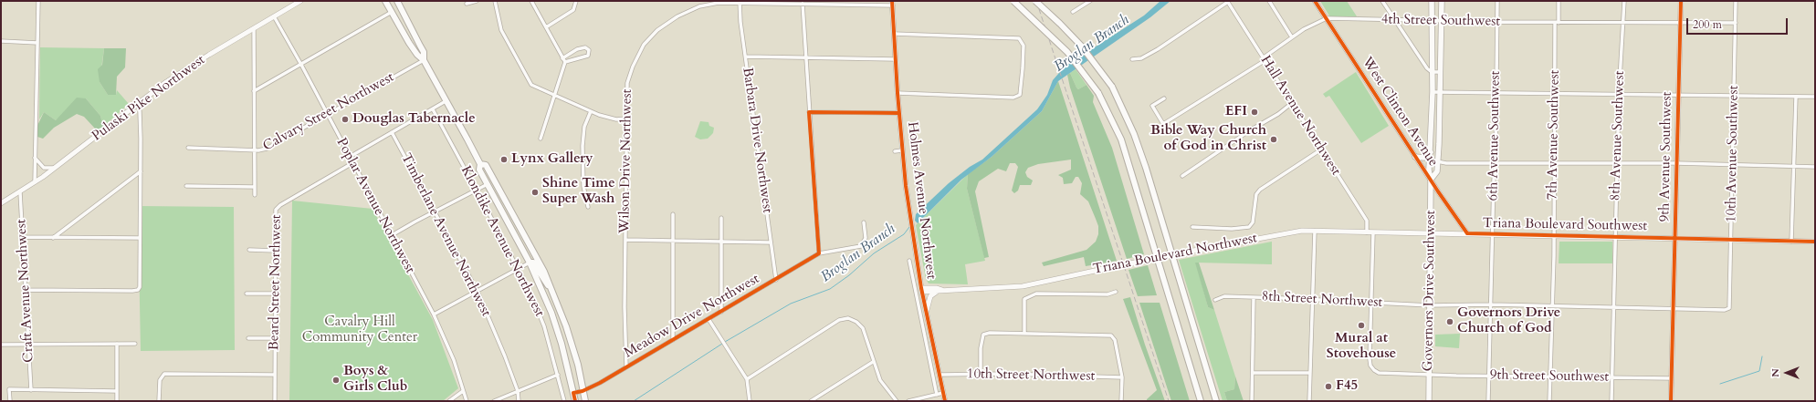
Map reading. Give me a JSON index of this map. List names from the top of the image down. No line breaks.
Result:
{"streets":{"main road":["Governors Drive Southwest"],"street":["4th Street Southwest","Pulaski Pike Northwest","Calvary Street Northwest","West Clinton Avenue","Hall Avenue Northwest","7th Avenue Southwest","6th Avenue Southwest","8th Avenue Southwest","Barbara Drive Northwest","10th Avenue Southwest","9th Avenue Southwest","Wilson Drive Northwest","Holmes Avenue Northwest","Poplar Avenue Northwest","Triana Boulevard Southwest","Timberlane Avenue Northwest","Klondike Avenue Northwest","Triana Boulevard Northwest","Beard Street Northwest","Craft Avenue Northwest","8th Street Northwest","Meadow Drive Northwest","10th Street Northwest","9th Street Southwest"]},"crossings":[["4th Street Southwest","West Clinton Avenue"],["4th Street Southwest","7th Avenue Southwest"],["4th Street Southwest","6th Avenue Southwest"],["4th Street Southwest","8th Avenue Southwest"],["4th Street Southwest","10th Avenue Southwest"],["4th Street Southwest","9th Avenue Southwest"],["4th Street Southwest","Governors Drive Southwest"],["Pulaski Pike Northwest","Poplar Avenue Northwest"],["Pulaski Pike Northwest","Craft Avenue Northwest"],["Calvary Street Northwest","Poplar Avenue Northwest"],["West Clinton Avenue","Triana Boulevard Southwest"],["West Clinton Avenue","Governors Drive Southwest"],["Hall Avenue Northwest","Triana Boulevard Northwest"],["7th Avenue Southwest","Triana Boulevard Southwest"],["7th Avenue Southwest","8th Street Northwest"],["7th Avenue Southwest","9th Street Southwest"],["6th Avenue Southwest","Triana Boulevard Southwest"],["6th Avenue Southwest","8th Street Northwest"],["6th Avenue Southwest","9th Street Southwest"],["8th Avenue Southwest","Triana Boulevard Southwest"],["8th Avenue Southwest","8th Street Northwest"],["8th Avenue Southwest","9th Street Southwest"],["Barbara Drive Northwest","Wilson Drive Northwest"],["Barbara Drive Northwest","Meadow Drive Northwest"],["10th Avenue Southwest","Triana Boulevard Southwest"],["10th Avenue Southwest","8th Street Northwest"],["9th Avenue Southwest","Triana Boulevard Southwest"],["9th Avenue Southwest","8th Street Northwest"],["9th Avenue Southwest","9th Street Southwest"],["Wilson Drive Northwest","Holmes Avenue Northwest"],["Wilson Drive Northwest","Meadow Drive Northwest"],["Holmes Avenue Northwest","Triana Boulevard Northwest"],["Holmes Avenue Northwest","10th Street Northwest"],["Poplar Avenue Northwest","Beard Street Northwest"],["Triana Boulevard Southwest","Triana Boulevard Northwest"],["Triana Boulevard Southwest","Governors Drive Southwest"],["Triana Boulevard Northwest","Governors Drive Southwest"],["Governors Drive Southwest","8th Street Northwest"],["Governors Drive Southwest","9th Street Southwest"],["8th Street Northwest","9th Street Southwest"]],"water":["Broglan Branch"],"parks":["Cavalry Hill Community Center"],"places":["EFI","Douglas Tabernacle","Bible Way Church of God in Christ","Lynx Gallery","Shine Time Super Wash","Governors Drive Church of God","Mural at Stovehouse","Boys & Girls Club","F45"],"scale_bar":"200 m","north":"left"}
